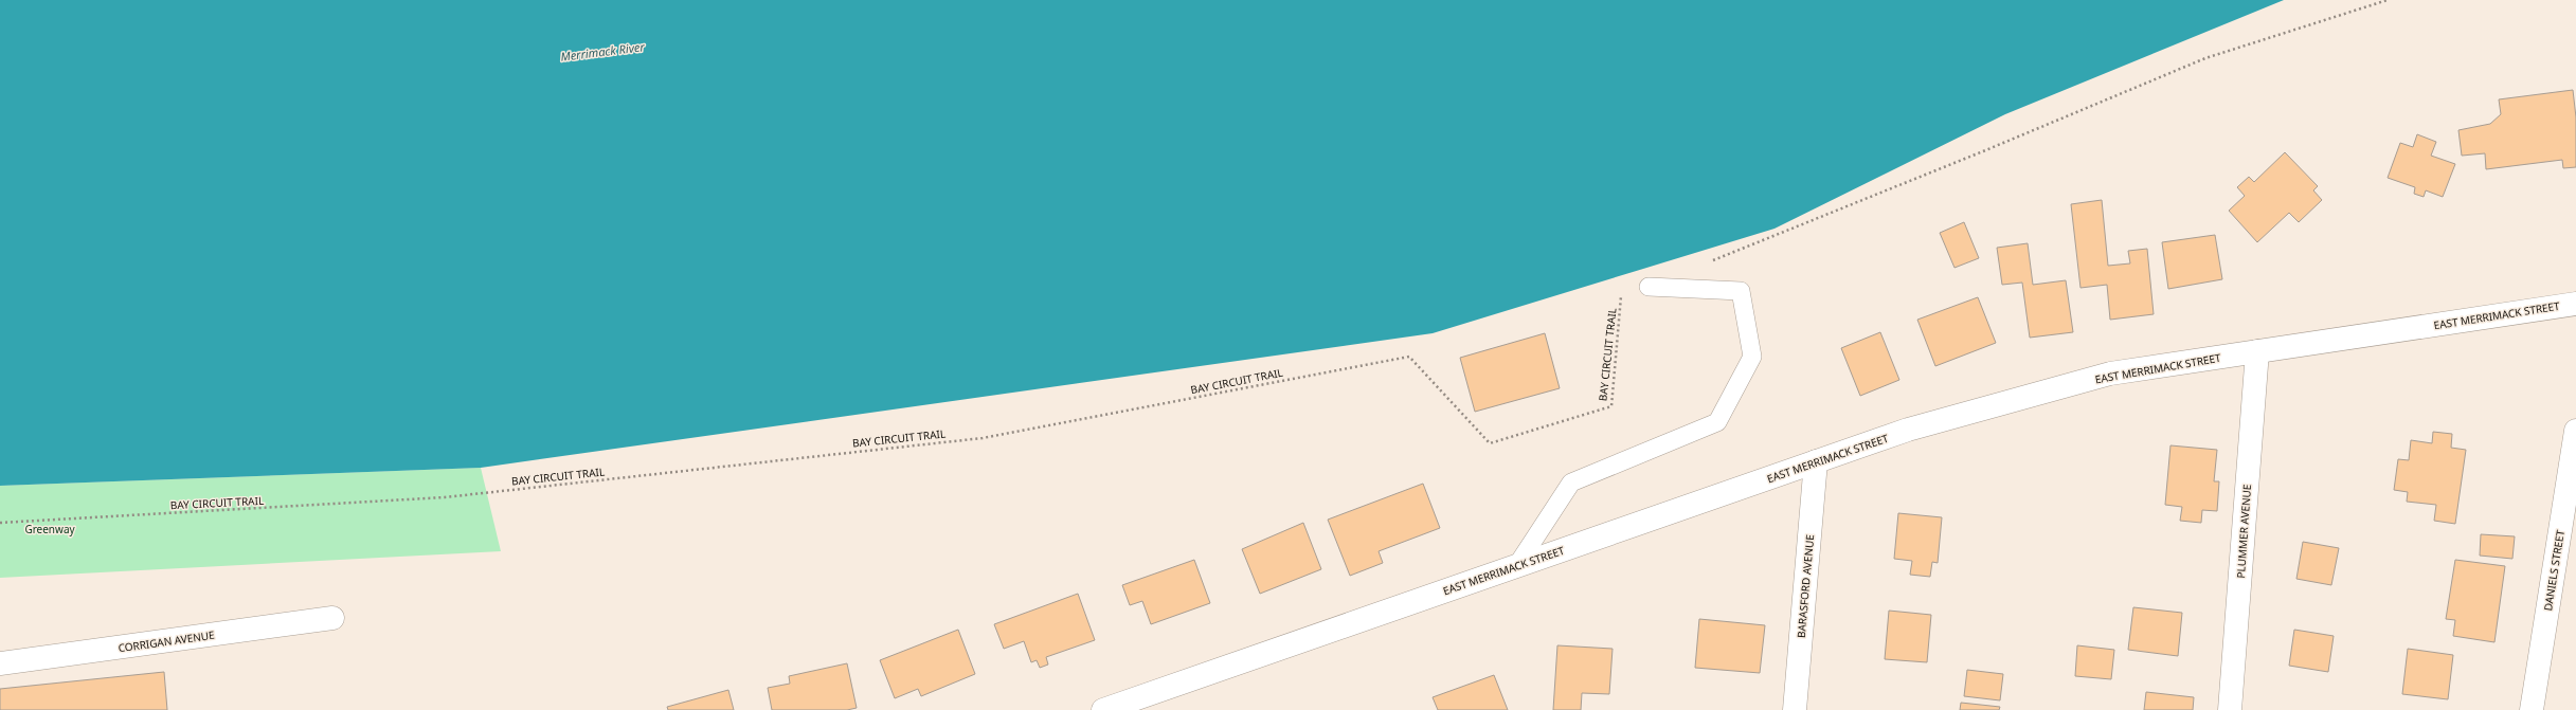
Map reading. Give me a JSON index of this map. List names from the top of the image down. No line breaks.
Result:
{"streets":{"street":["EAST MERRIMACK STREET","PLUMMER AVENUE","DANIELS STREET","BARASFORD AVENUE","CORRIGAN AVENUE"],"path":["BAY CIRCUIT TRAIL"]},"crossings":[["EAST MERRIMACK STREET","PLUMMER AVENUE"],["EAST MERRIMACK STREET","BARASFORD AVENUE"]],"water":["Merrimack River"],"parks":["Greenway"]}
